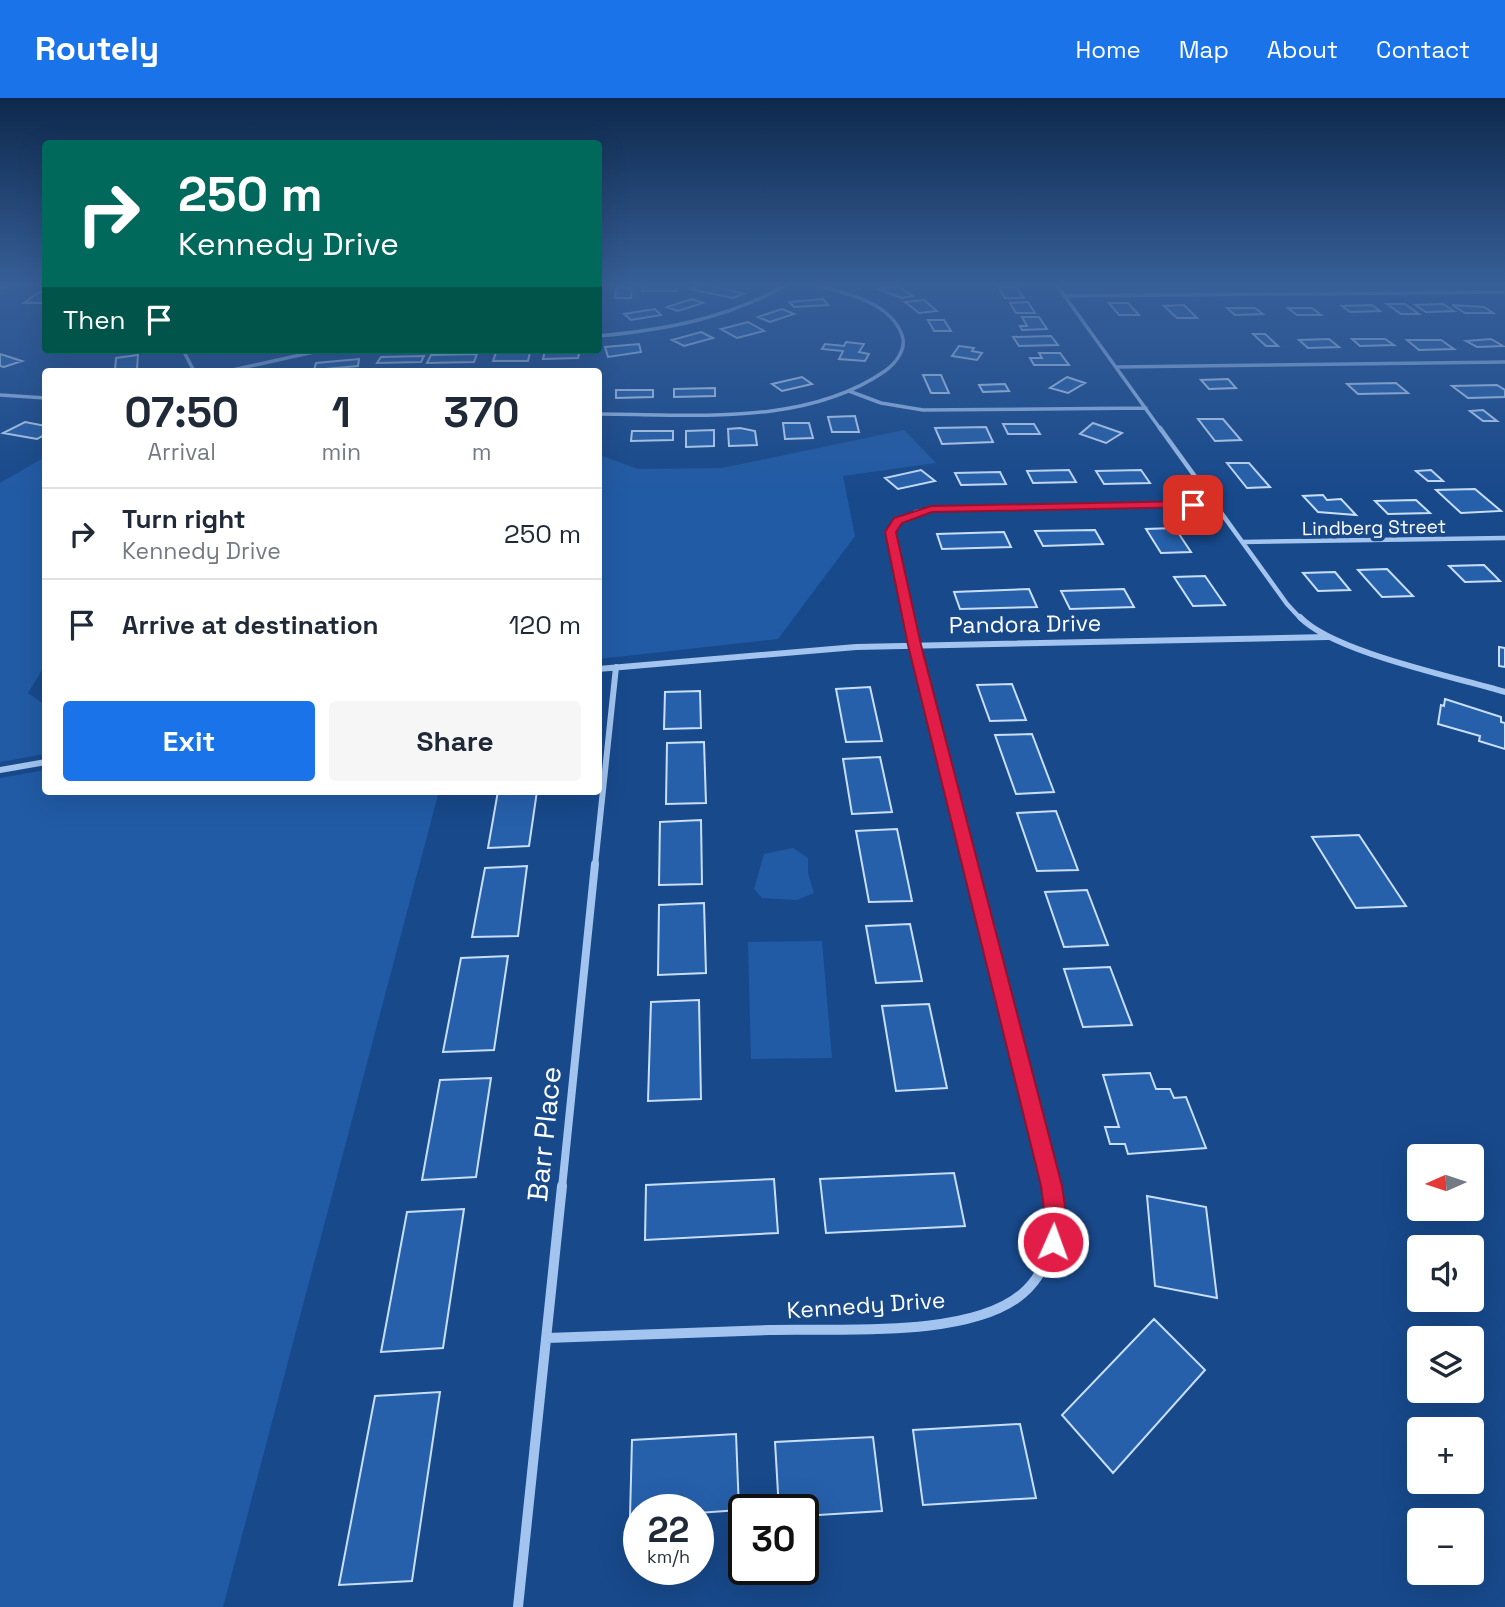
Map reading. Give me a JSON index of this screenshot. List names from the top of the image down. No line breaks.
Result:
{"streets":{"street":["Lindberg Street","Pandora Drive","Barr Place","Kennedy Drive"]},"crossings":[["Pandora Drive","Barr Place"],["Pandora Drive","Kennedy Drive"],["Barr Place","Kennedy Drive"]],"north":"left","page":{"header":"Routely","nav":["Home","Map","About","Contact"],"turn":["250 m","Kennedy Drive"],"then":"Then","eta":["07:50","Arrival","1","min","370","m"],"list":[{"name":"Turn right","note":"Kennedy Drive","value":"250 m"},{"name":"Arrive at destination","value":"120 m"}],"buttons":["Exit","Share"],"map_buttons":["+","−"],"speed":"22 km/h","limit":"30"}}
